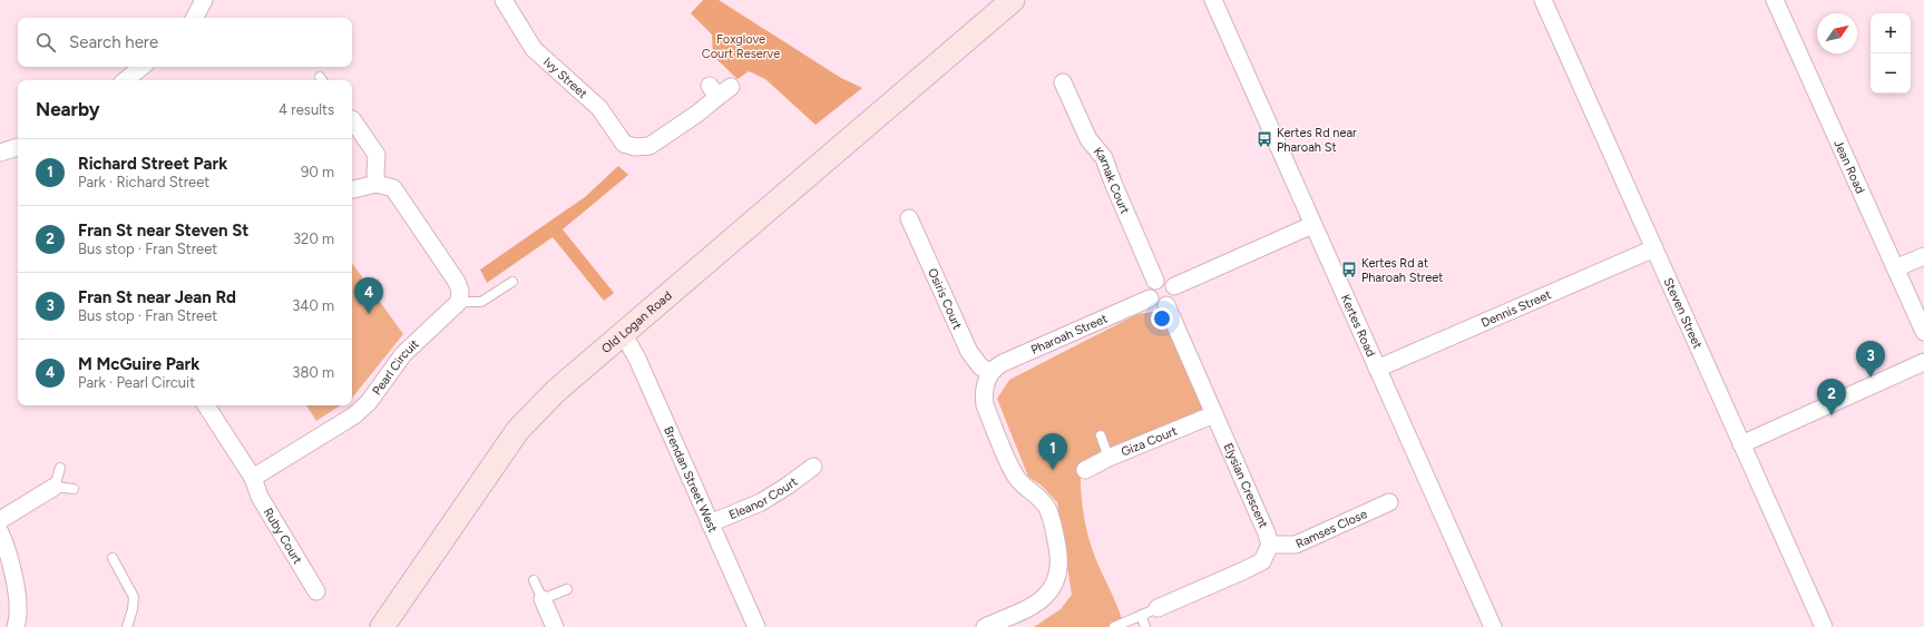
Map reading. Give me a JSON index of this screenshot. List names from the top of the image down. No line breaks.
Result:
{"streets":{"main road":["Old Logan Road"],"street":["Ivy Street","Jean Road","Karnak Court","Osiris Court","Dennis Street","Steven Street","Kertes Road","Pharoah Street","Pearl Circuit","Giza Court","Brendan Street West","Elysian Crescent","Eleanor Court","Ramses Close","Ruby Court"]},"crossings":[["Karnak Court","Pharoah Street"],["Karnak Court","Elysian Crescent"],["Osiris Court","Pharoah Street"],["Dennis Street","Steven Street"],["Dennis Street","Kertes Road"],["Old Logan Road","Brendan Street West"],["Pharoah Street","Elysian Crescent"],["Pearl Circuit","Ruby Court"],["Giza Court","Elysian Crescent"],["Brendan Street West","Eleanor Court"],["Elysian Crescent","Ramses Close"]],"parks":["Foxglove Court Reserve"],"places":{"bus stop":["Kertes Rd near Pharoah St","Kertes Rd at Pharoah Street"]},"north":"top right","page":{"map_buttons":["+","−"],"search":"Search here","heading":["Nearby","4 results"],"list":[{"mark":"1","name":"Richard Street Park","note":"Park · Richard Street","value":"90 m"},{"mark":"2","name":"Fran St near Steven St","note":"Bus stop · Fran Street","value":"320 m"},{"mark":"3","name":"Fran St near Jean Rd","note":"Bus stop · Fran Street","value":"340 m"},{"mark":"4","name":"M McGuire Park","note":"Park · Pearl Circuit","value":"380 m"}],"pins":["4","3","2","1"]}}
